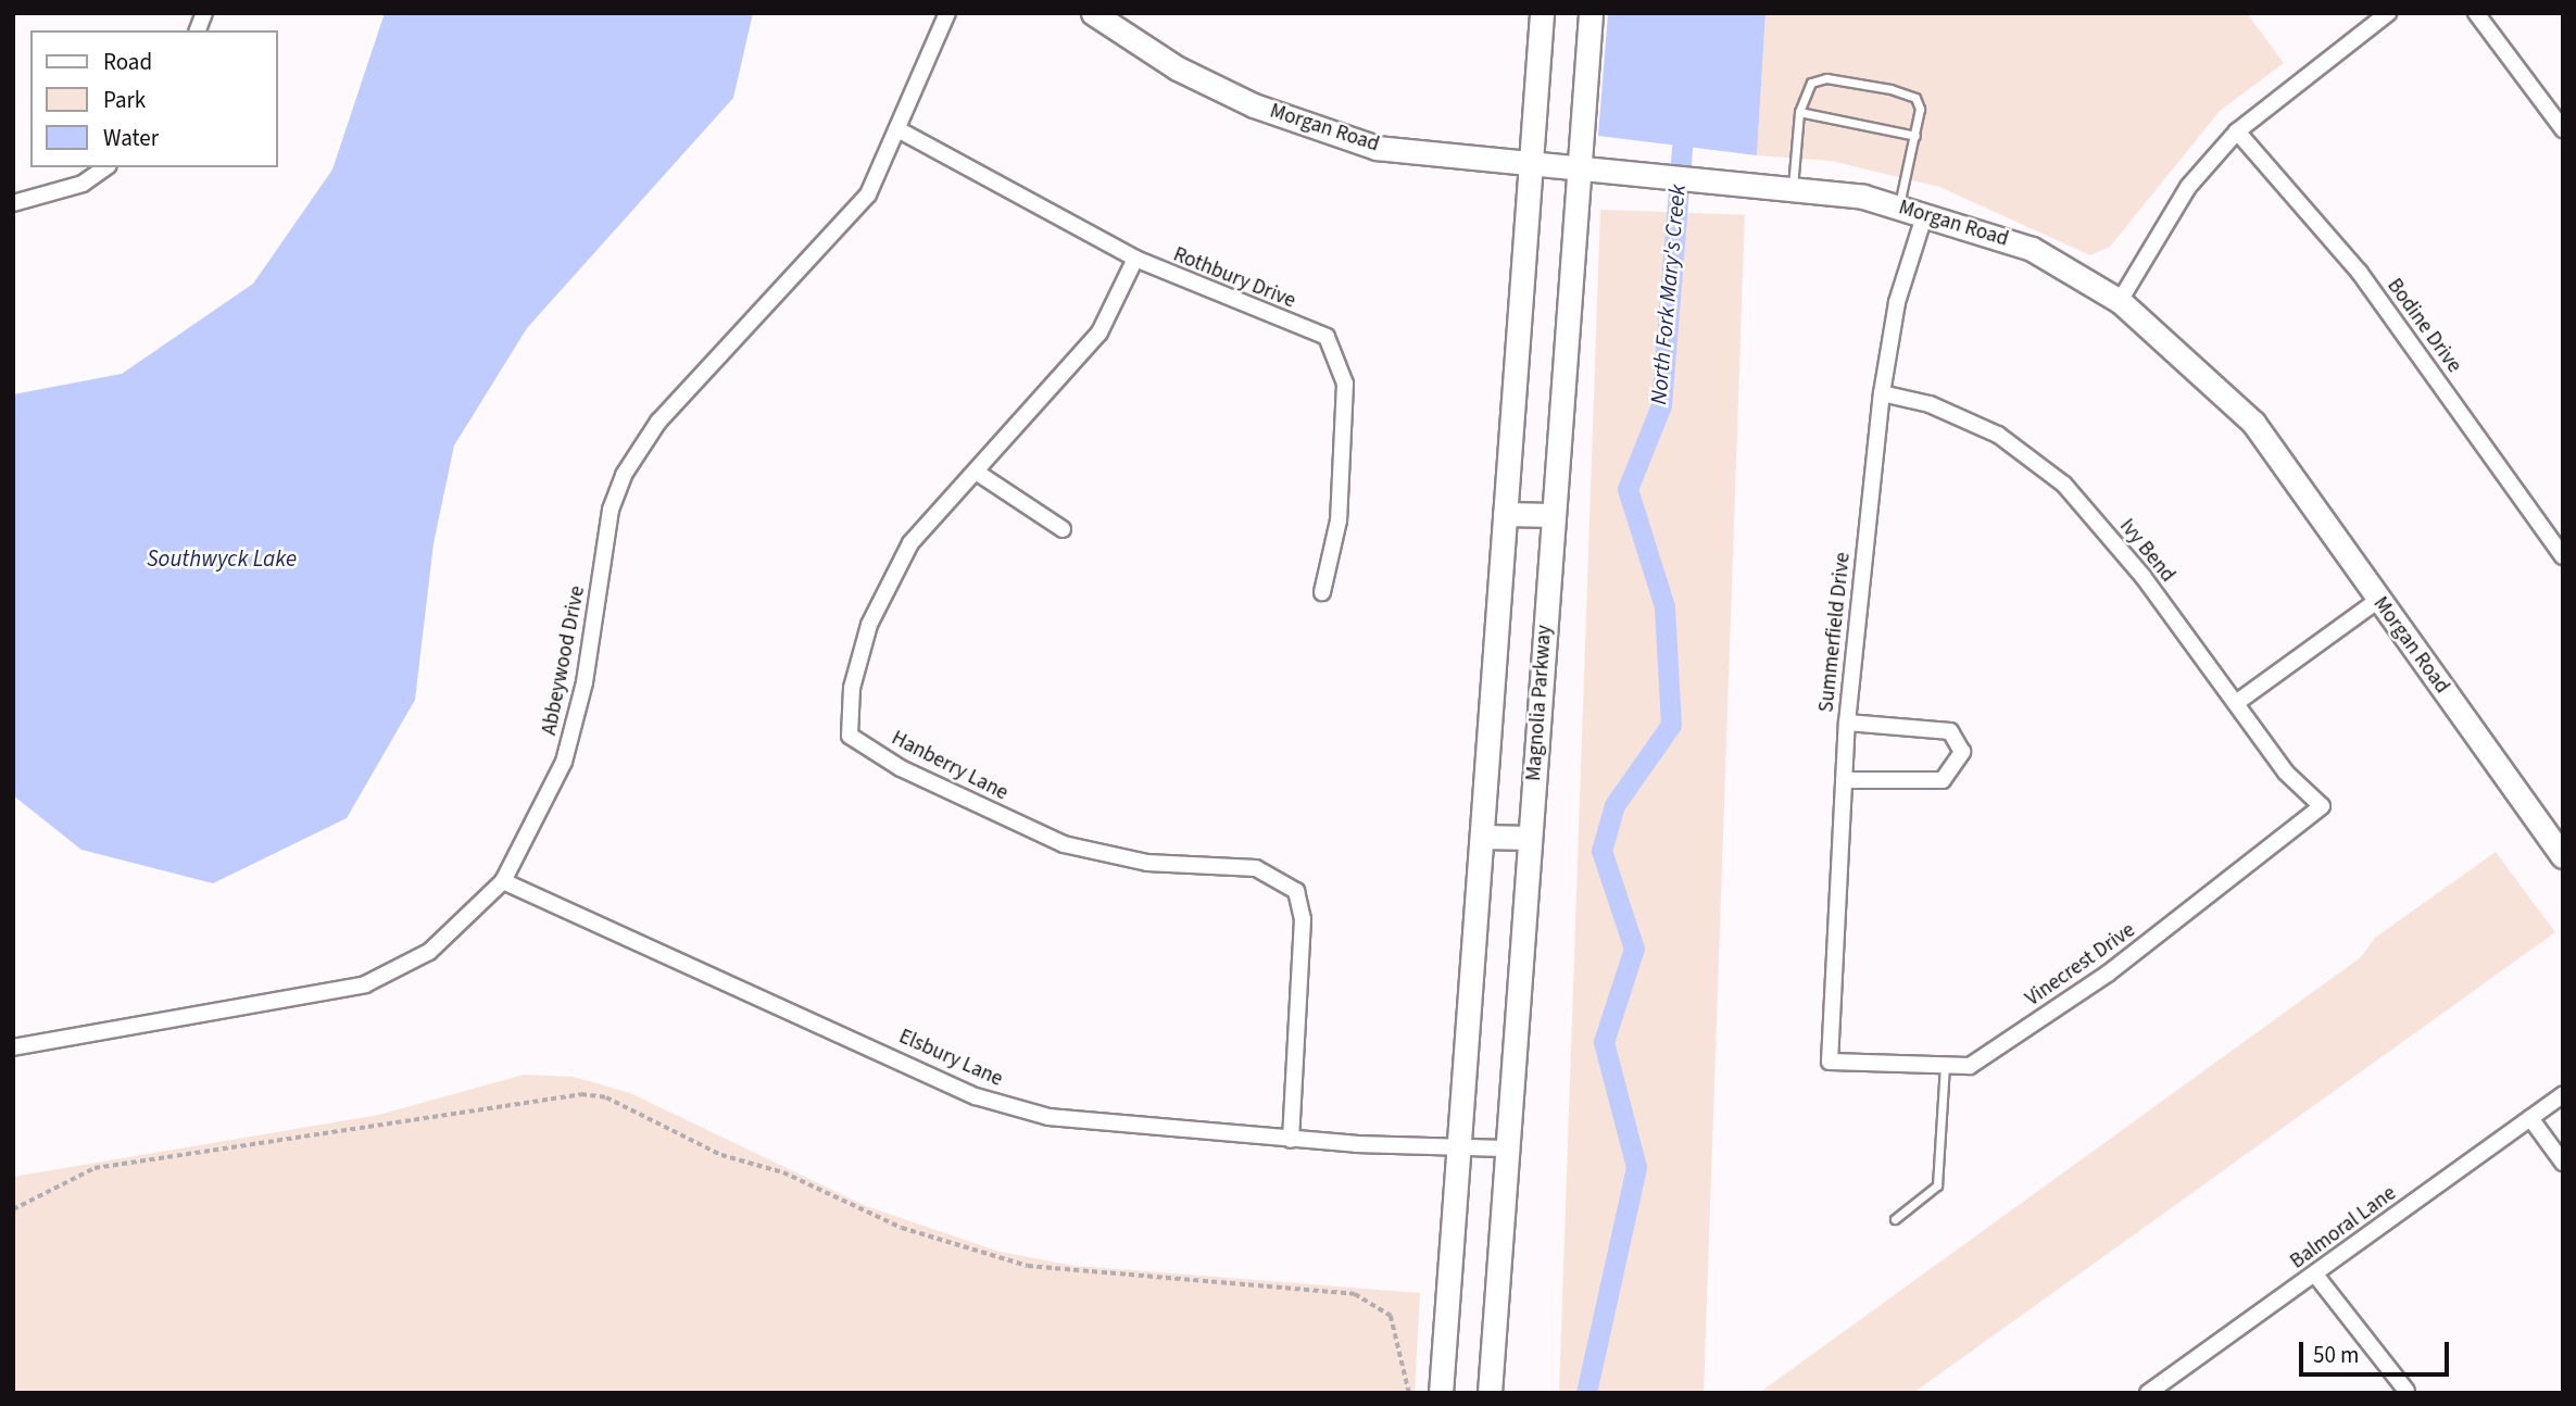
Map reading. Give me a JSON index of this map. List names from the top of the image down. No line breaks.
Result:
{"streets":{"main road":["Morgan Road","Magnolia Parkway"],"street":["Rothbury Drive","Bodine Drive","Ivy Bend","Summerfield Drive","Abbeywood Drive","Hanberry Lane","Vinecrest Drive","Elsbury Lane","Balmoral Lane"]},"crossings":[["Morgan Road","Summerfield Drive"],["Morgan Road","Magnolia Parkway"],["Rothbury Drive","Abbeywood Drive"],["Rothbury Drive","Hanberry Lane"],["Ivy Bend","Summerfield Drive"],["Ivy Bend","Vinecrest Drive"],["Summerfield Drive","Vinecrest Drive"],["Abbeywood Drive","Elsbury Lane"],["Magnolia Parkway","Elsbury Lane"],["Hanberry Lane","Elsbury Lane"]],"water":["North Fork Mary's Creek","Southwyck Lake"],"legend":["Road","Park","Water"],"scale_bar":"50 m"}
